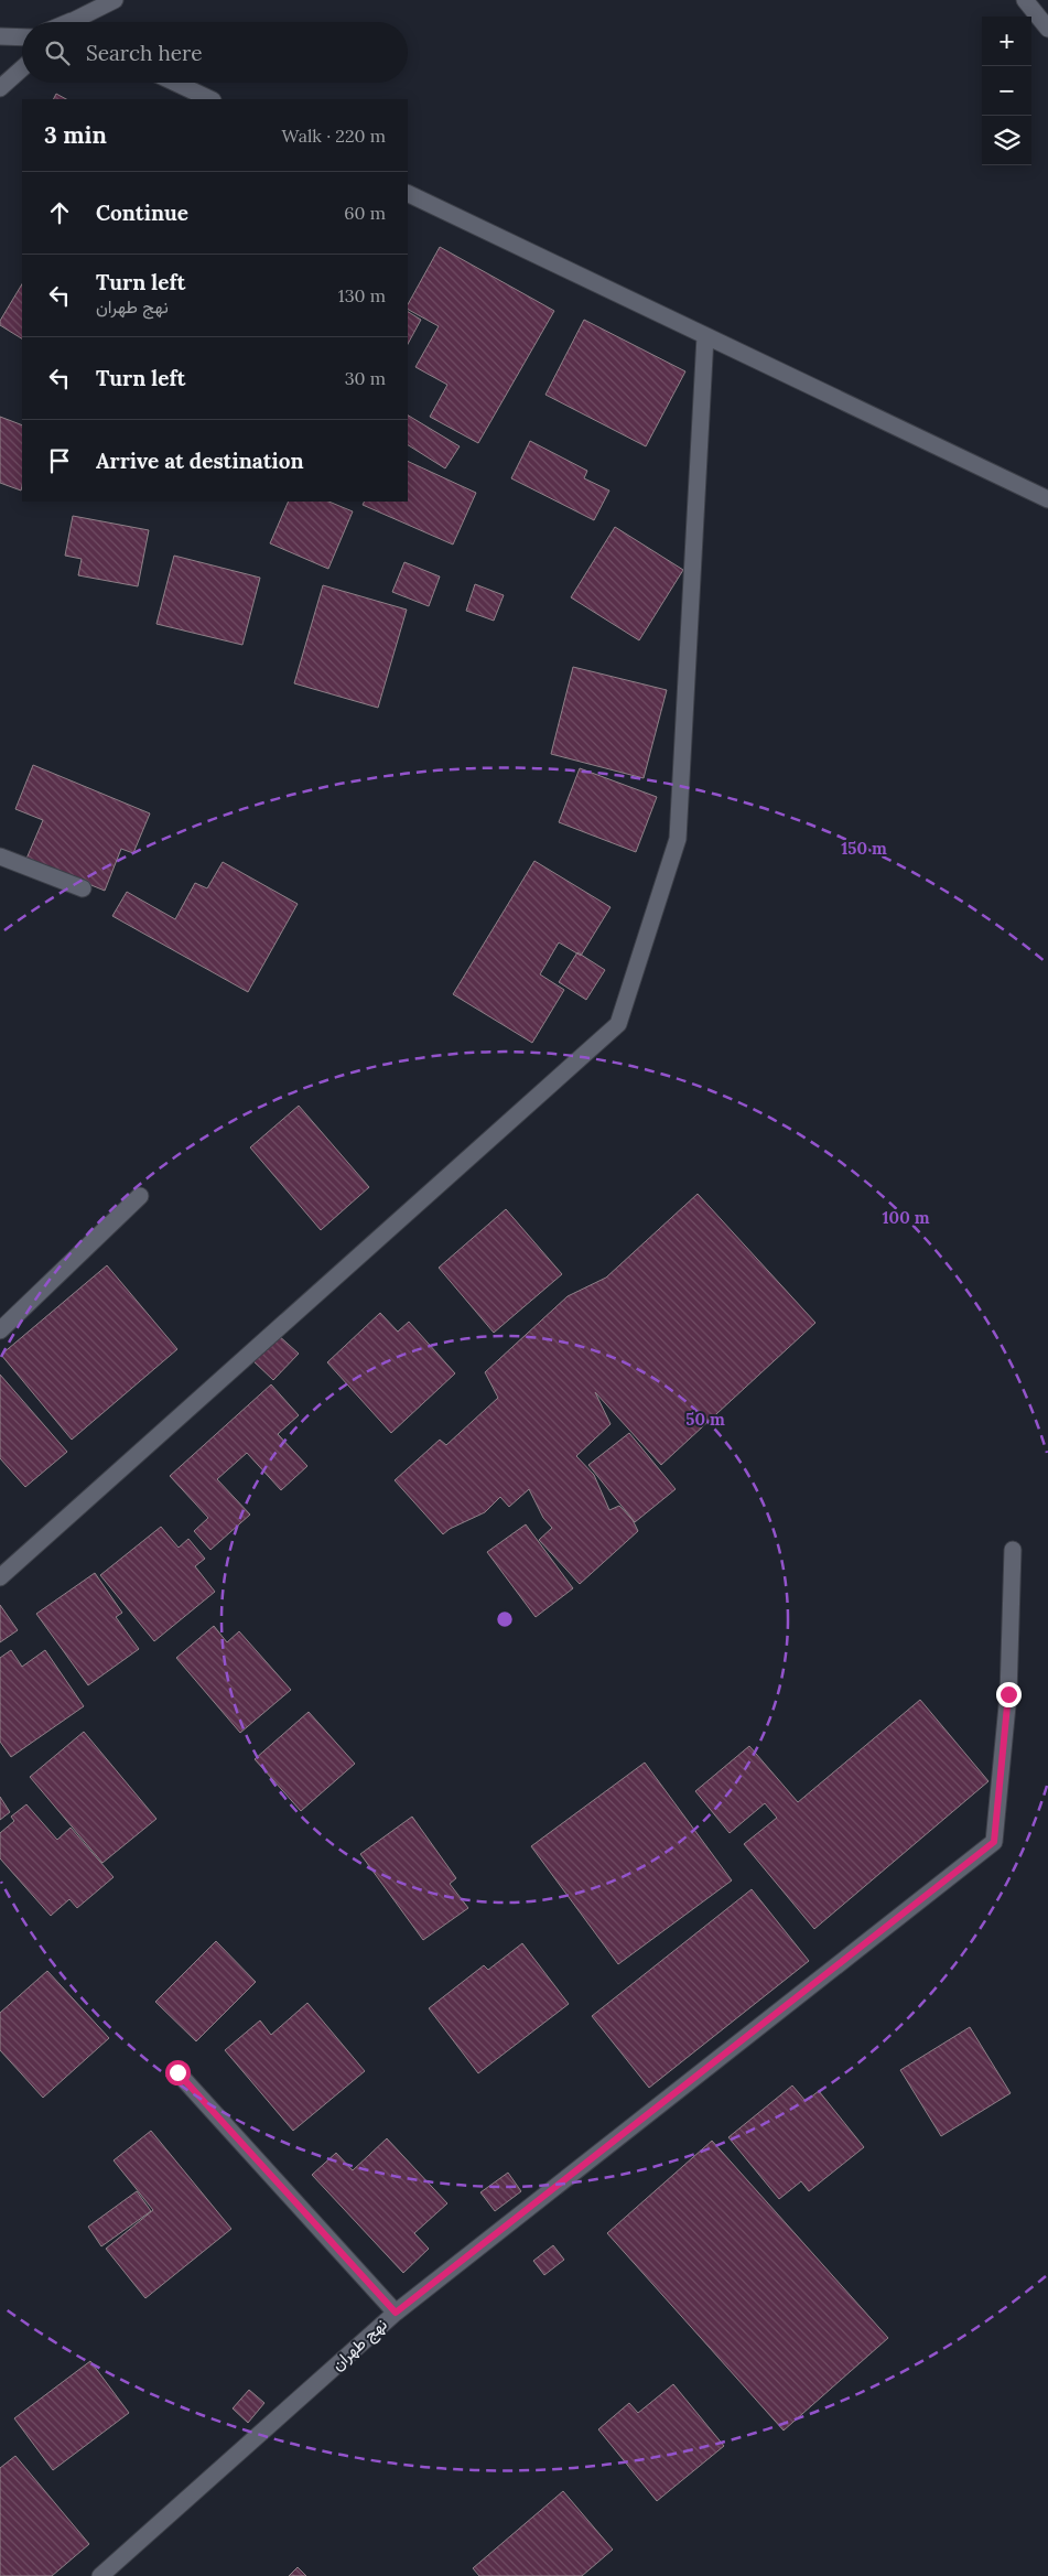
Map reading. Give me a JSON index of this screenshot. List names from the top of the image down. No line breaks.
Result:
{"streets":{"street":["نهج طهران"]},"page":{"map_buttons":["+","−"],"search":"Search here","heading":["3 min","Walk · 220 m"],"list":[["Continue","60 m"],["Turn left","نهج طهران","130 m"],["Turn left","30 m"],"Arrive at destination"]},"rings":["150 m","100 m","50 m"]}
